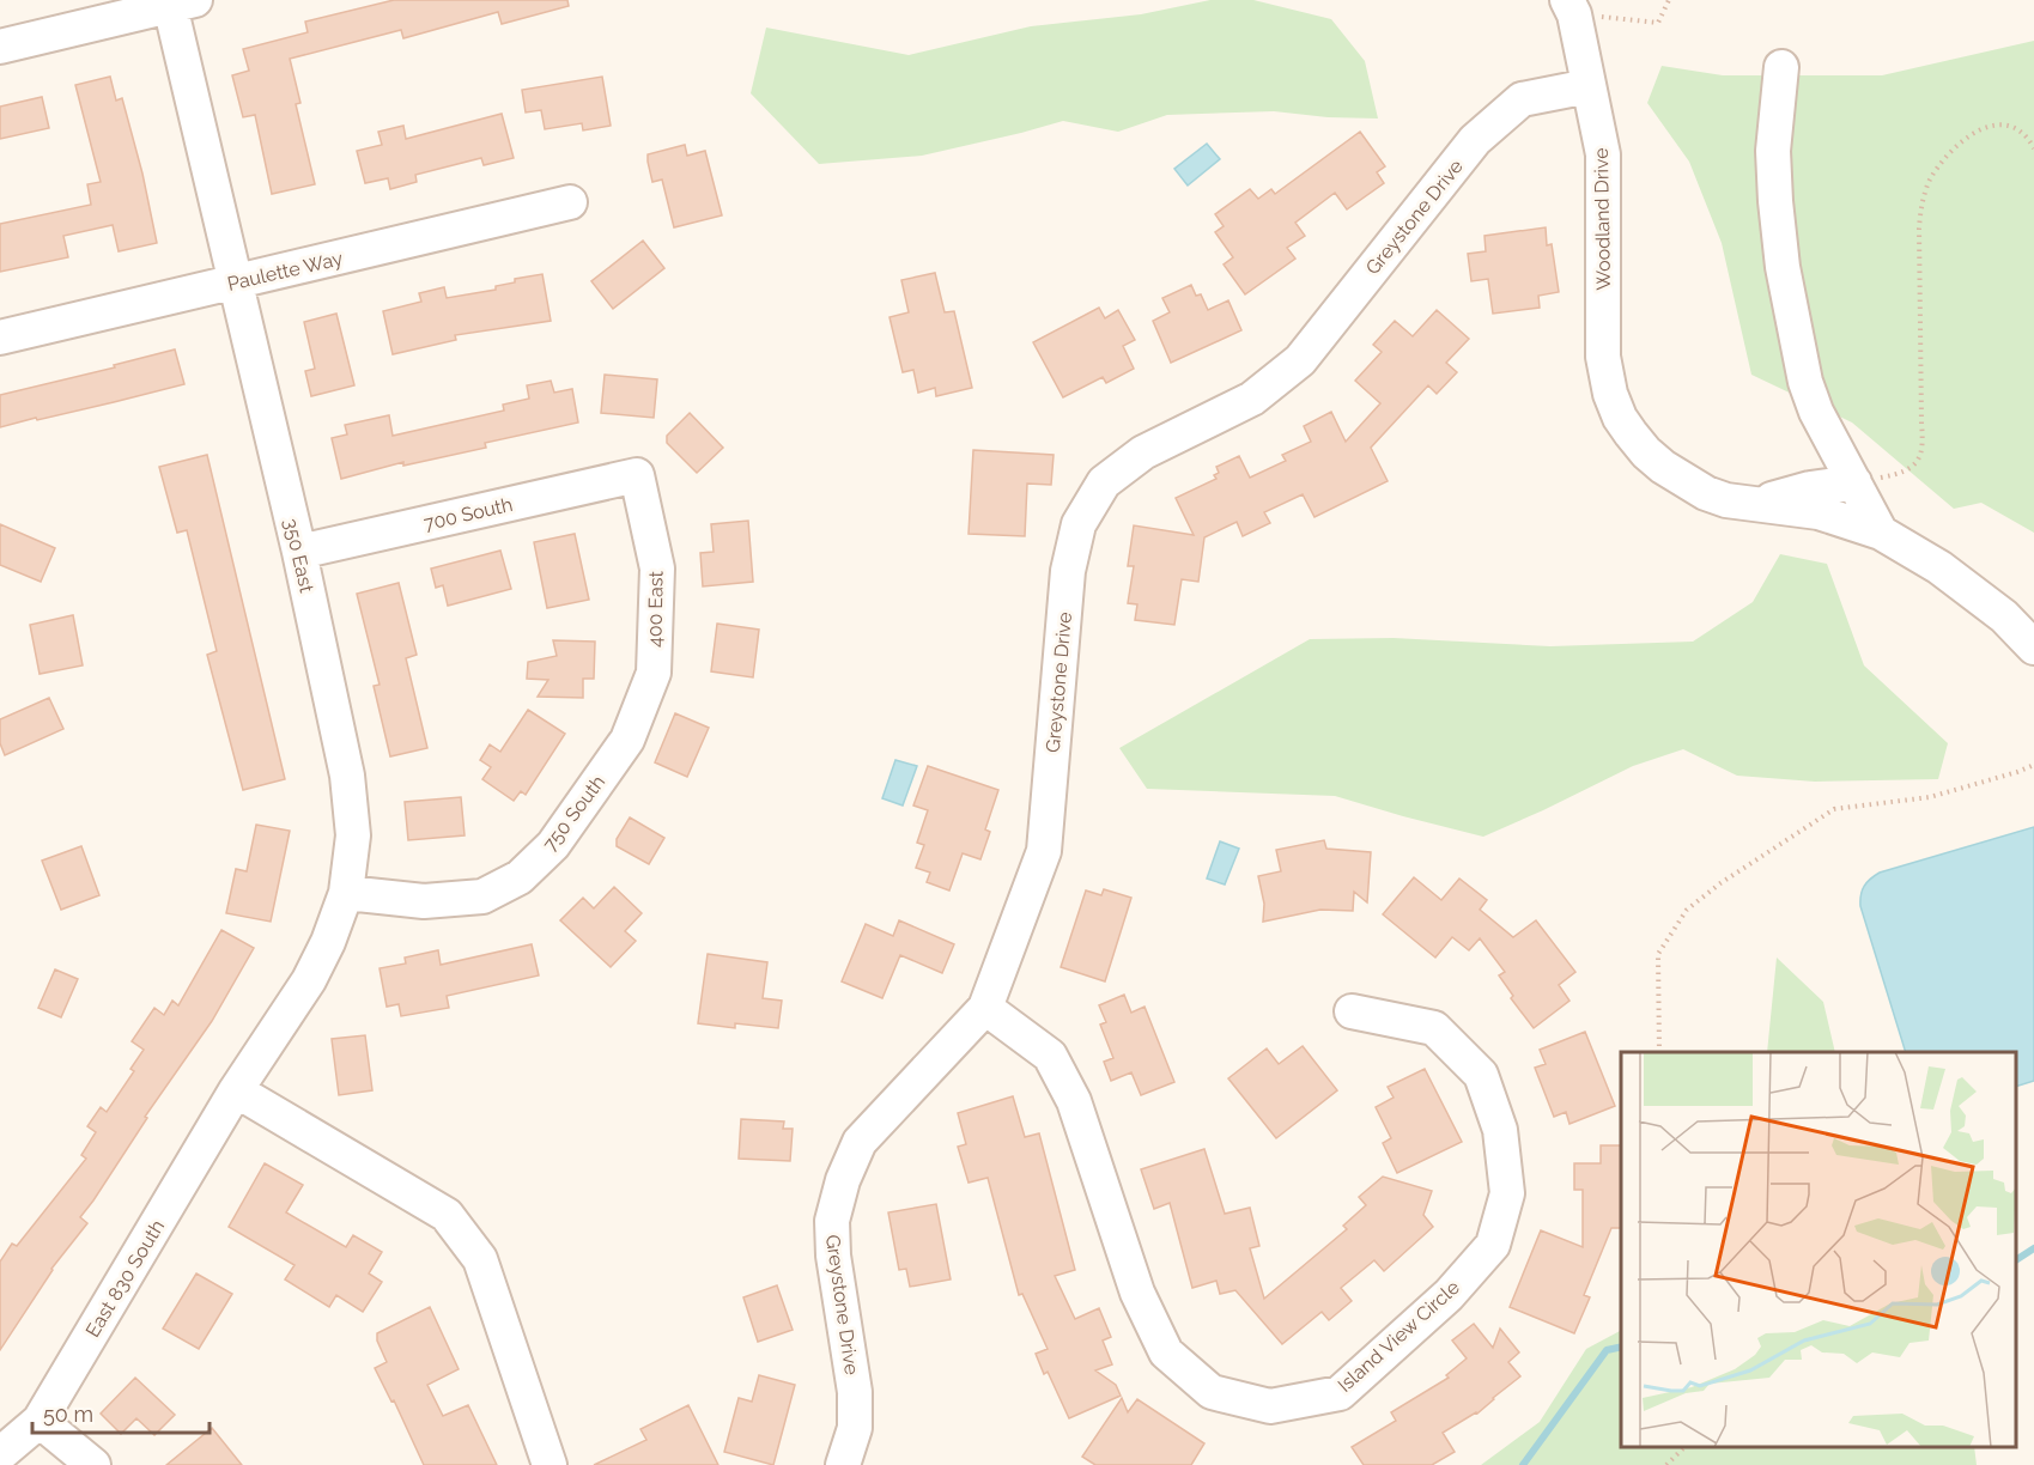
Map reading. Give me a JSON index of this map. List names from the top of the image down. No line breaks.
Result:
{"streets":{"street":["Greystone Drive","Woodland Drive","Paulette Way","700 South","350 East","400 East","750 South","East 830 South","Island View Circle"]},"crossings":[["Greystone Drive","Woodland Drive"],["Greystone Drive","Island View Circle"],["Paulette Way","350 East"],["700 South","350 East"],["700 South","400 East"],["350 East","750 South"],["350 East","East 830 South"],["400 East","750 South"]],"scale_bar":"50 m"}
